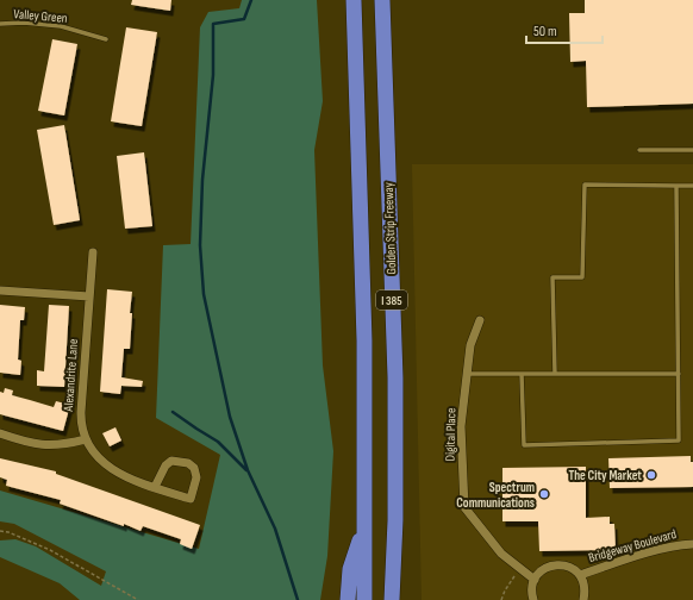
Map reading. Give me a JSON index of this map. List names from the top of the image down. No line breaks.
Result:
{"streets":{"highway":["Golden Strip Freeway","I 385"],"street":["Alexandrite Lane","Digital Place","Bridgeway Boulevard"],"lane":["Valley Green"]},"places":["The City Market","Spectrum Communications"],"scale_bar":"50 m"}
